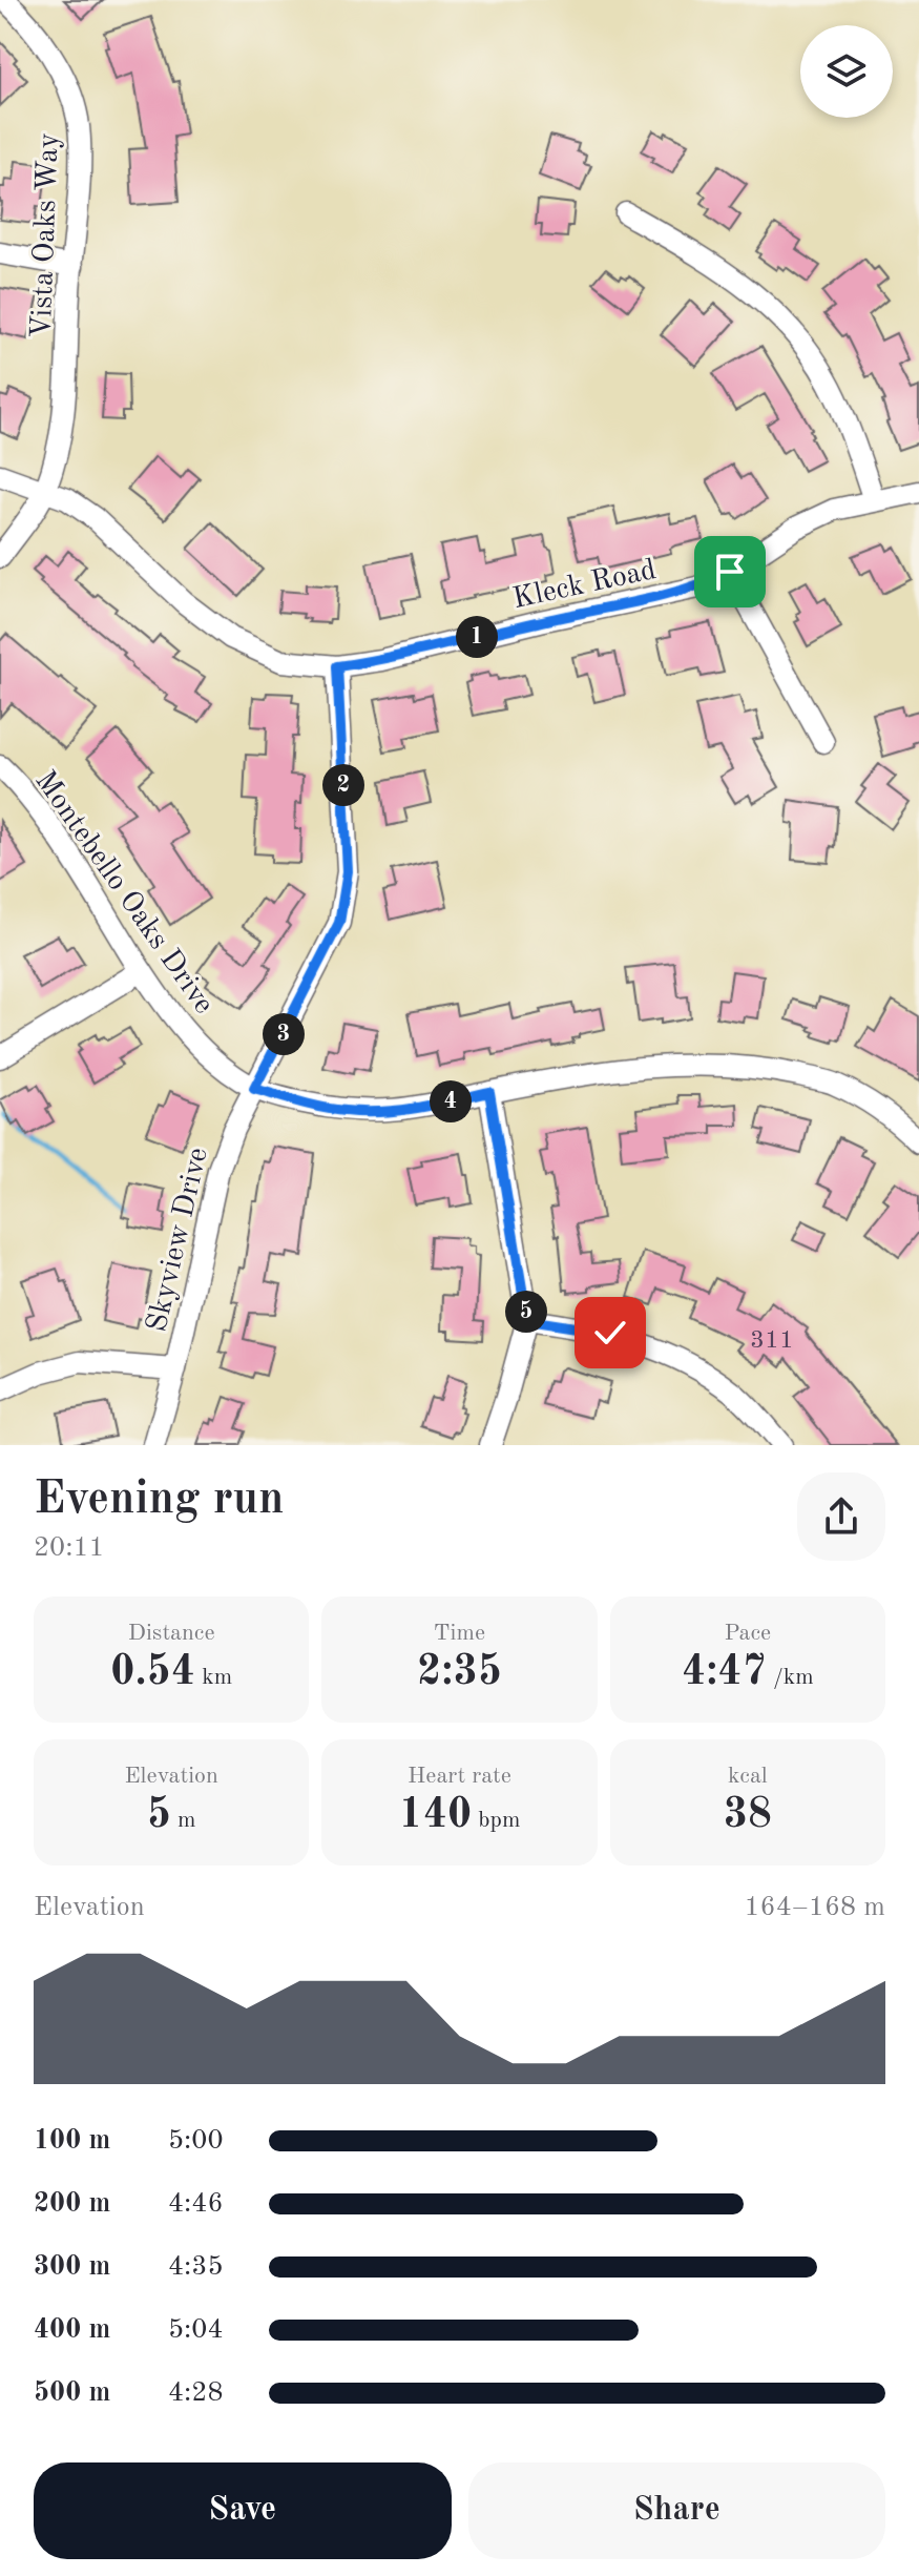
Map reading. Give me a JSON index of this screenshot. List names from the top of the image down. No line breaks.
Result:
{"streets":{"street":["Vista Oaks Way","Kleck Road","Montebello Oaks Drive","Skyview Drive"]},"crossings":[["Vista Oaks Way","Kleck Road"],["Kleck Road","Skyview Drive"],["Montebello Oaks Drive","Skyview Drive"]],"house_numbers":["311"],"page":{"pins":["1","2","3","4","5"],"heading":["Evening run","20:11"],"stats":[["Distance","0.54 km"],["Time","2:35"],["Pace","4:47 /km"],["Elevation","5 m"],["Heart rate","140 bpm"],["kcal","38"]],"chart":["Elevation","164–168 m"],"list":[{"name":"100 m","note":"5:00"},{"name":"200 m","note":"4:46"},{"name":"300 m","note":"4:35"},{"name":"400 m","note":"5:04"},{"name":"500 m","note":"4:28"}],"buttons":["Save","Share"]}}
